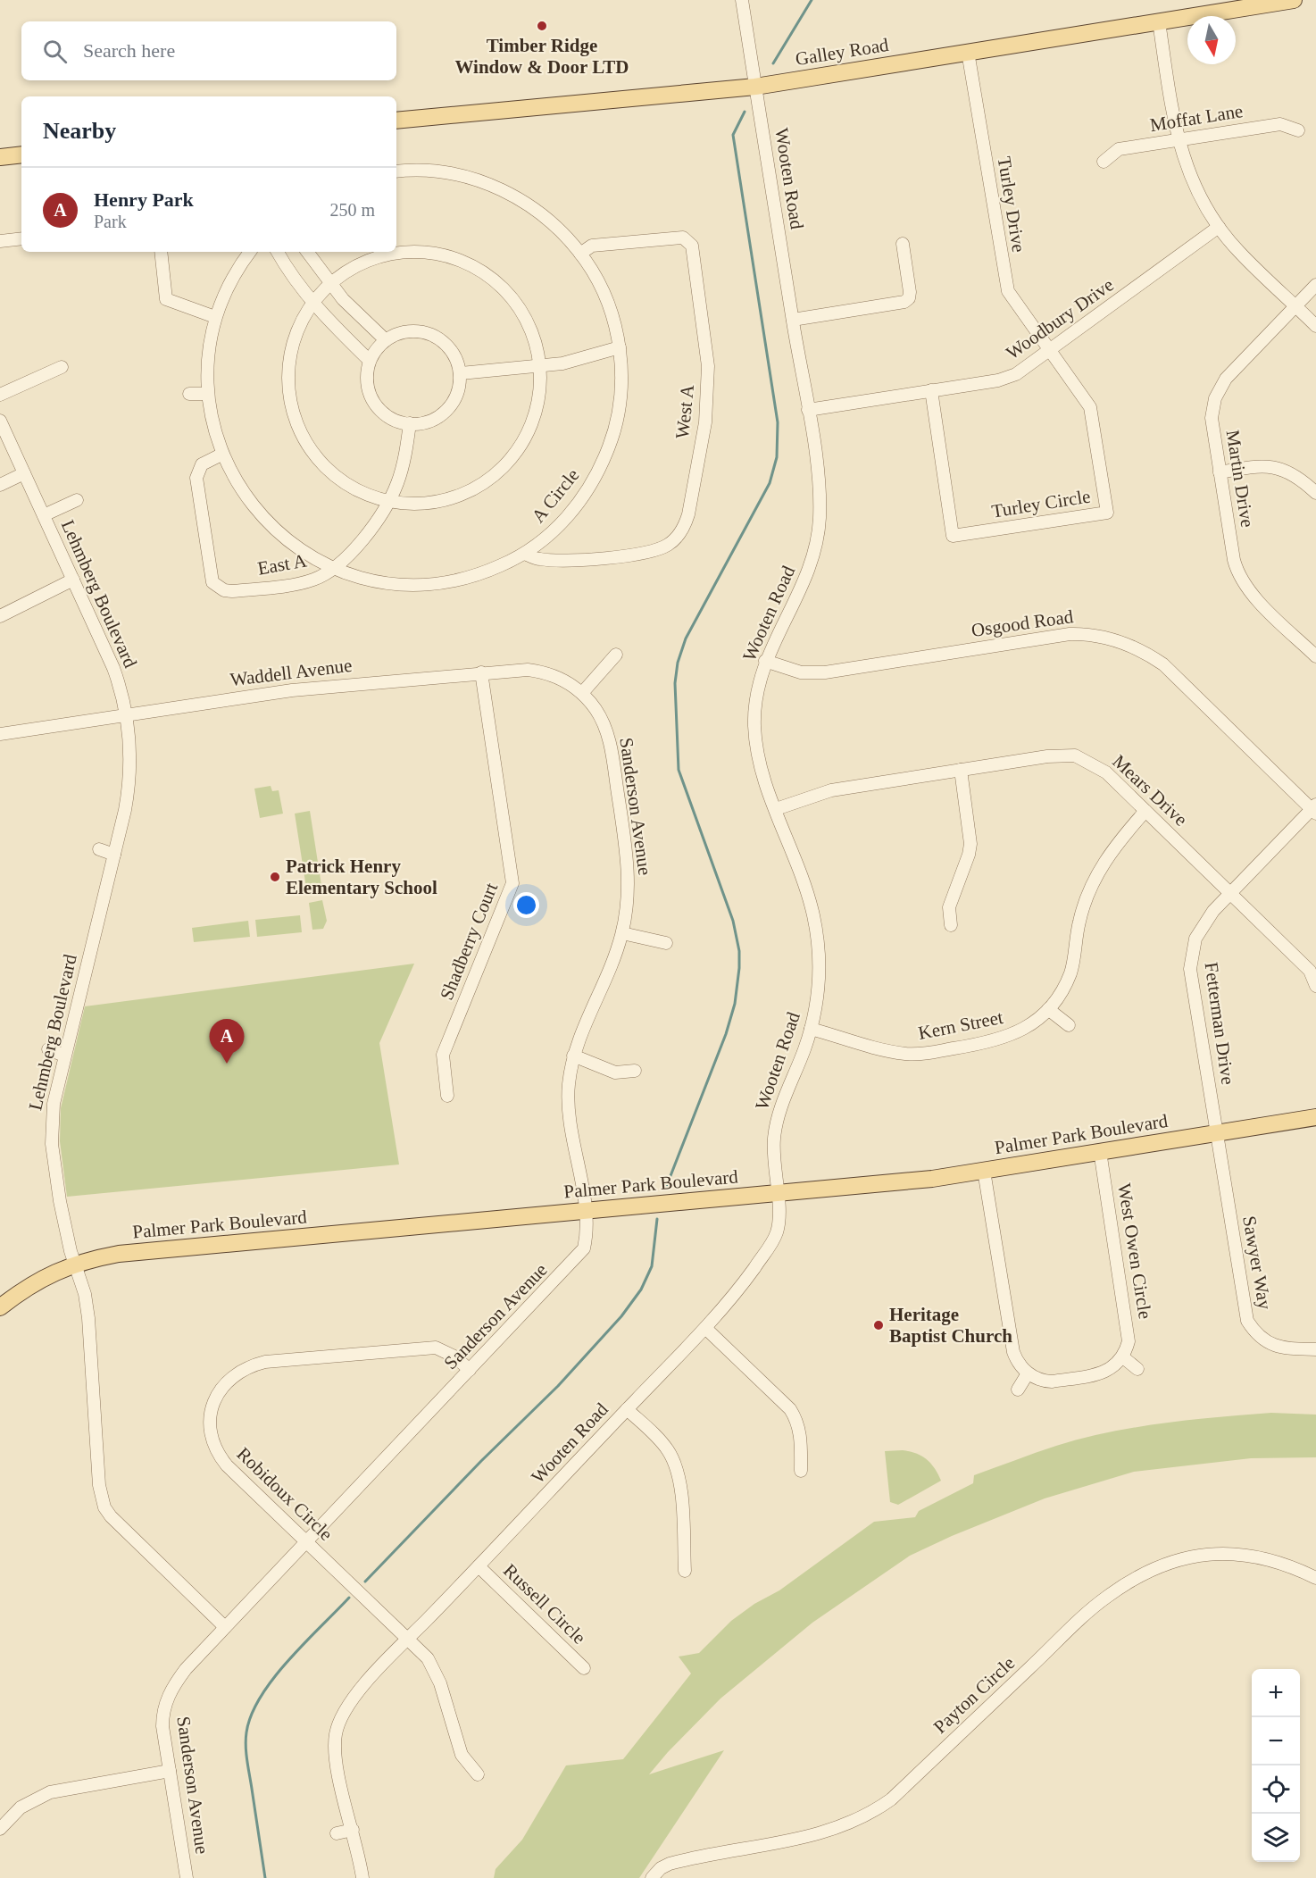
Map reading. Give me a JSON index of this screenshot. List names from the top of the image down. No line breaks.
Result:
{"streets":{"main road":["Galley Road","Palmer Park Boulevard"],"street":["Moffat Lane","Wooten Road","Turley Drive","Woodbury Drive","West A","Martin Drive","A Circle","Turley Circle","East A","Lehmberg Boulevard","Osgood Road","Waddell Avenue","Mears Drive","Sanderson Avenue","Shadberry Court","Fetterman Drive","Kern Street","West Owen Circle","Sawyer Way","Robidoux Circle","Russell Circle","Payton Circle"]},"crossings":[["Galley Road","Wooten Road"],["Galley Road","Turley Drive"],["Wooten Road","Woodbury Drive"],["Wooten Road","Osgood Road"],["Wooten Road","Mears Drive"],["Wooten Road","Kern Street"],["Wooten Road","Palmer Park Boulevard"],["Wooten Road","Robidoux Circle"],["Wooten Road","Russell Circle"],["Turley Drive","Woodbury Drive"],["Turley Drive","Turley Circle"],["Woodbury Drive","Turley Circle"],["West A","A Circle"],["A Circle","East A"],["Lehmberg Boulevard","Waddell Avenue"],["Lehmberg Boulevard","Sanderson Avenue"],["Lehmberg Boulevard","Palmer Park Boulevard"],["Osgood Road","Fetterman Drive"],["Waddell Avenue","Sanderson Avenue"],["Waddell Avenue","Shadberry Court"],["Mears Drive","Fetterman Drive"],["Mears Drive","Kern Street"],["Sanderson Avenue","Palmer Park Boulevard"],["Sanderson Avenue","Robidoux Circle"],["Fetterman Drive","Palmer Park Boulevard"],["Fetterman Drive","Sawyer Way"],["Palmer Park Boulevard","West Owen Circle"],["Palmer Park Boulevard","Sawyer Way"]],"places":["Timber Ridge Window & Door LTD","Patrick Henry Elementary School","Heritage Baptist Church"],"north":"bottom","page":{"search":"Search here","heading":"Nearby","list":[{"mark":"A","name":"Henry Park","note":"Park","value":"250 m"}],"pins":"A","map_buttons":["+","−"]}}
